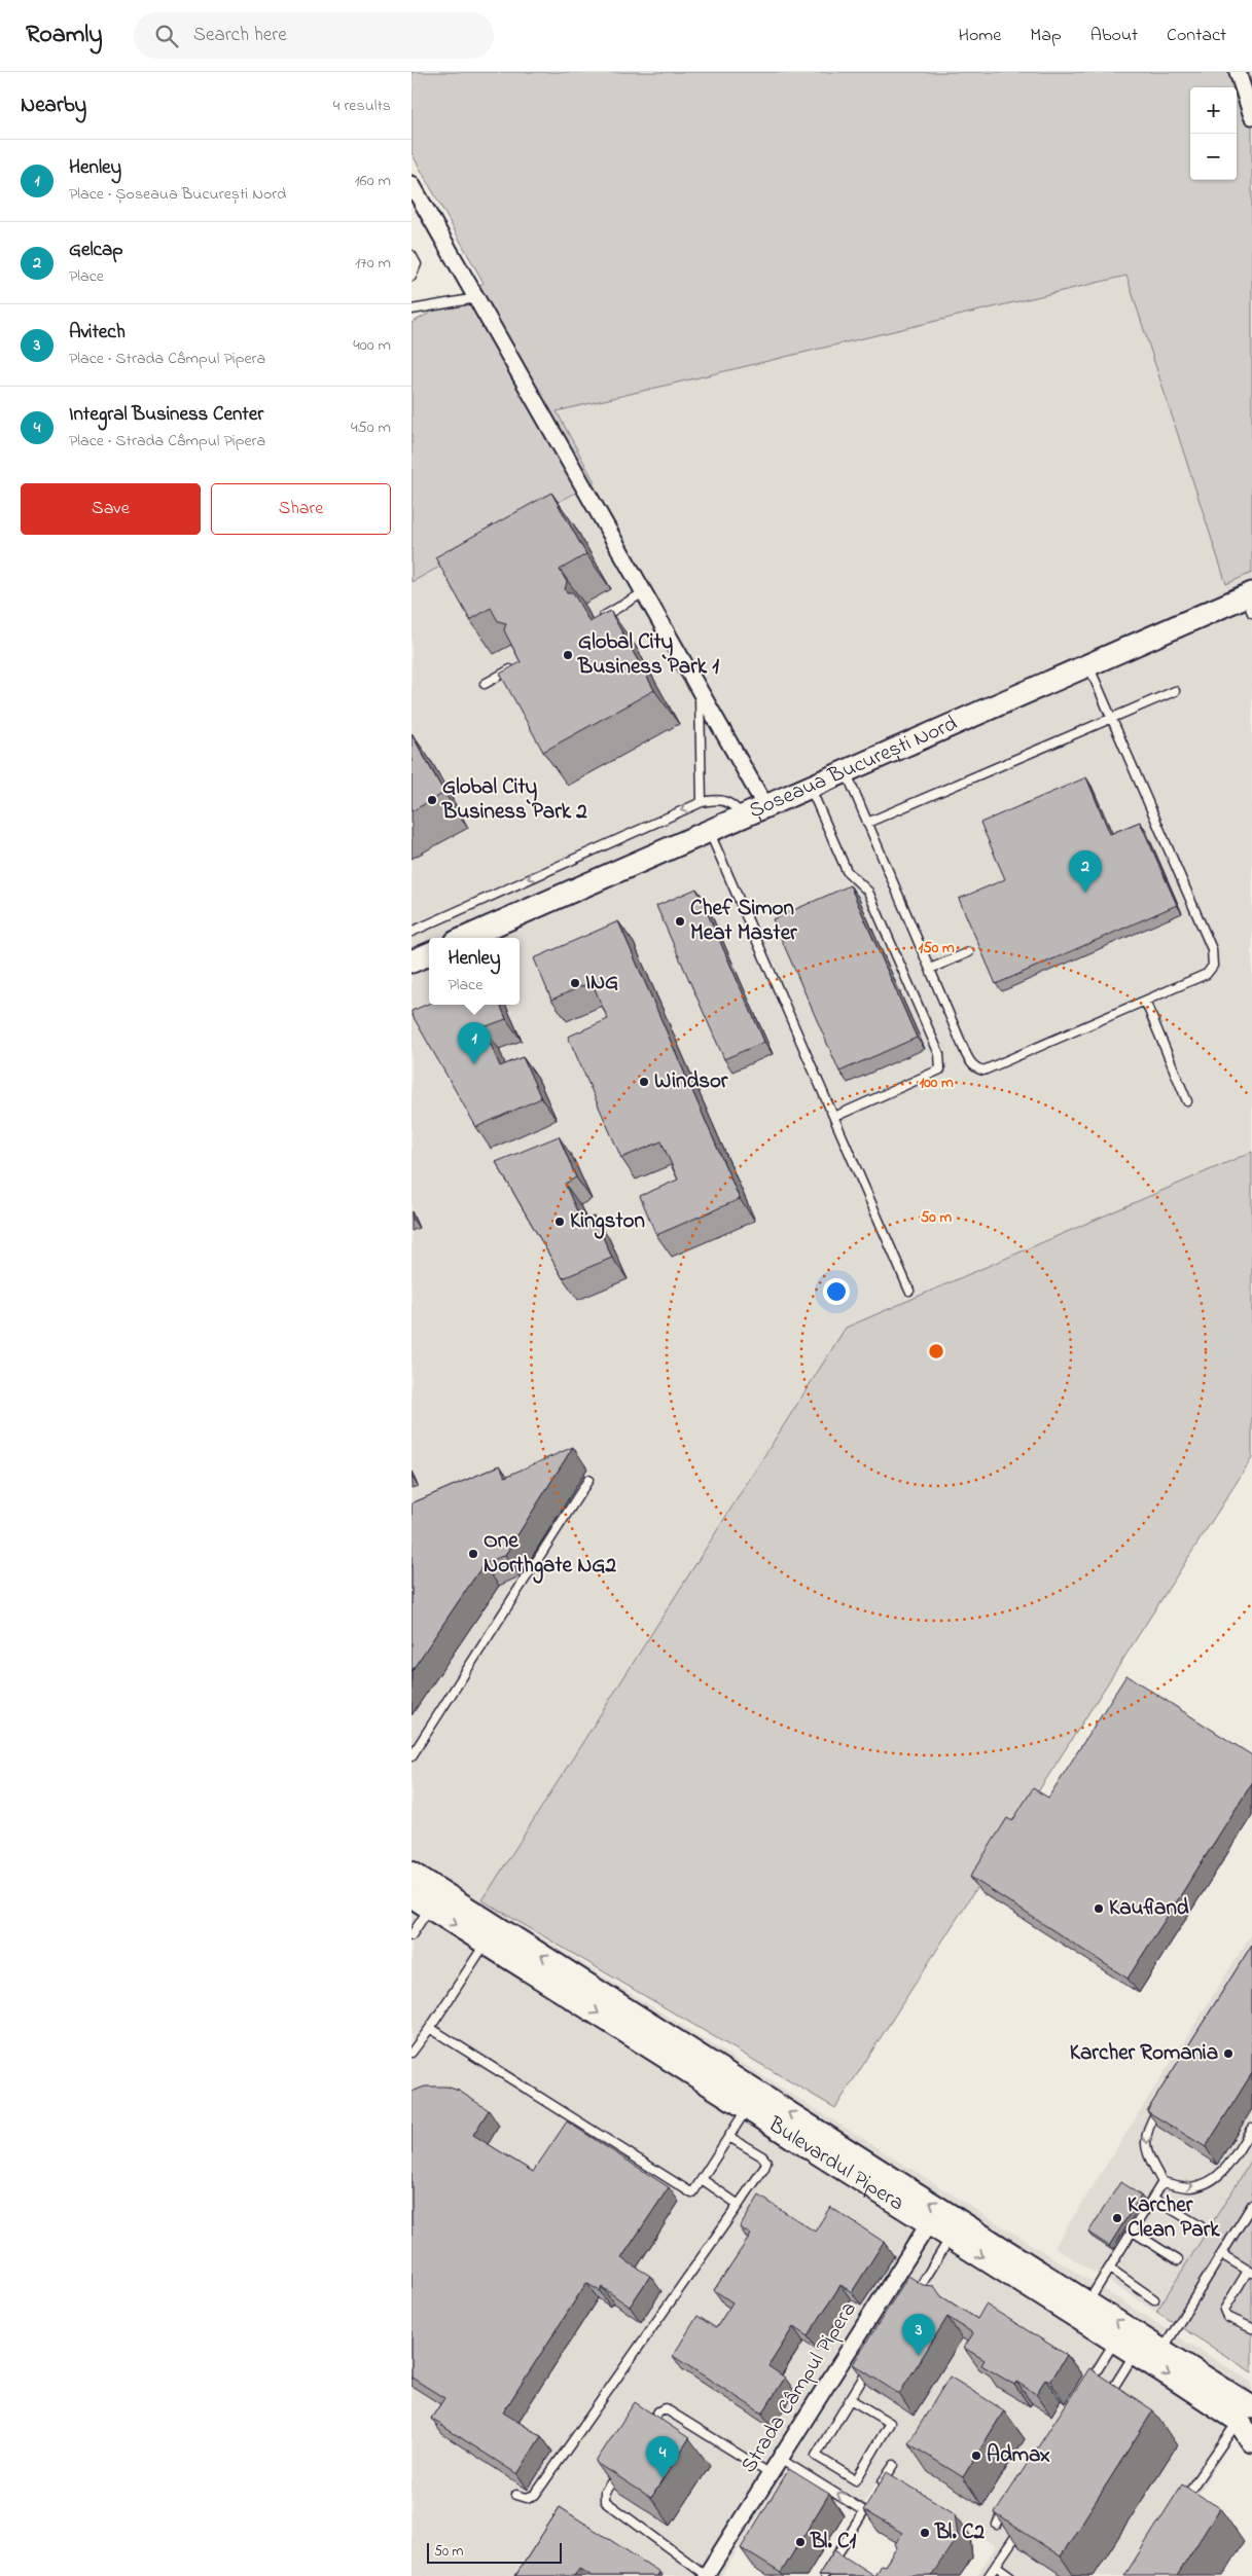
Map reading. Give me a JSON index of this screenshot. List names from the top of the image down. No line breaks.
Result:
{"streets":{"main road":["Șoseaua București Nord","Bulevardul Pipera"],"street":["Strada Câmpul Pipera"]},"crossings":[["Bulevardul Pipera","Strada Câmpul Pipera"]],"places":["Global City Business Park 1","Global City Business Park 2","Chef Simon Meat Master","ING","Windsor","Kingston","One Northgate NG2","Kaufland","Karcher Romania","Karcher Clean Park","Admax","Bl. C2","Bl. C1"],"scale_bar":"50 m","page":{"header":"Roamly","search":"Search here","nav":["Home","Map","About","Contact"],"heading":["Nearby","4 results"],"map_buttons":["+","−"],"list":[{"mark":"1","name":"Henley","note":"Place · Șoseaua București Nord","value":"160 m"},{"mark":"2","name":"Gelcap","note":"Place","value":"170 m"},{"mark":"3","name":"Avitech","note":"Place · Strada Câmpul Pipera","value":"400 m"},{"mark":"4","name":"Integral Business Center","note":"Place · Strada Câmpul Pipera","value":"450 m"}],"buttons":["Save","Share"],"pins":["2","1","3","4"],"popup":["Henley","Place"],"scale":"50 m"},"rings":["150 m","100 m","50 m"]}
